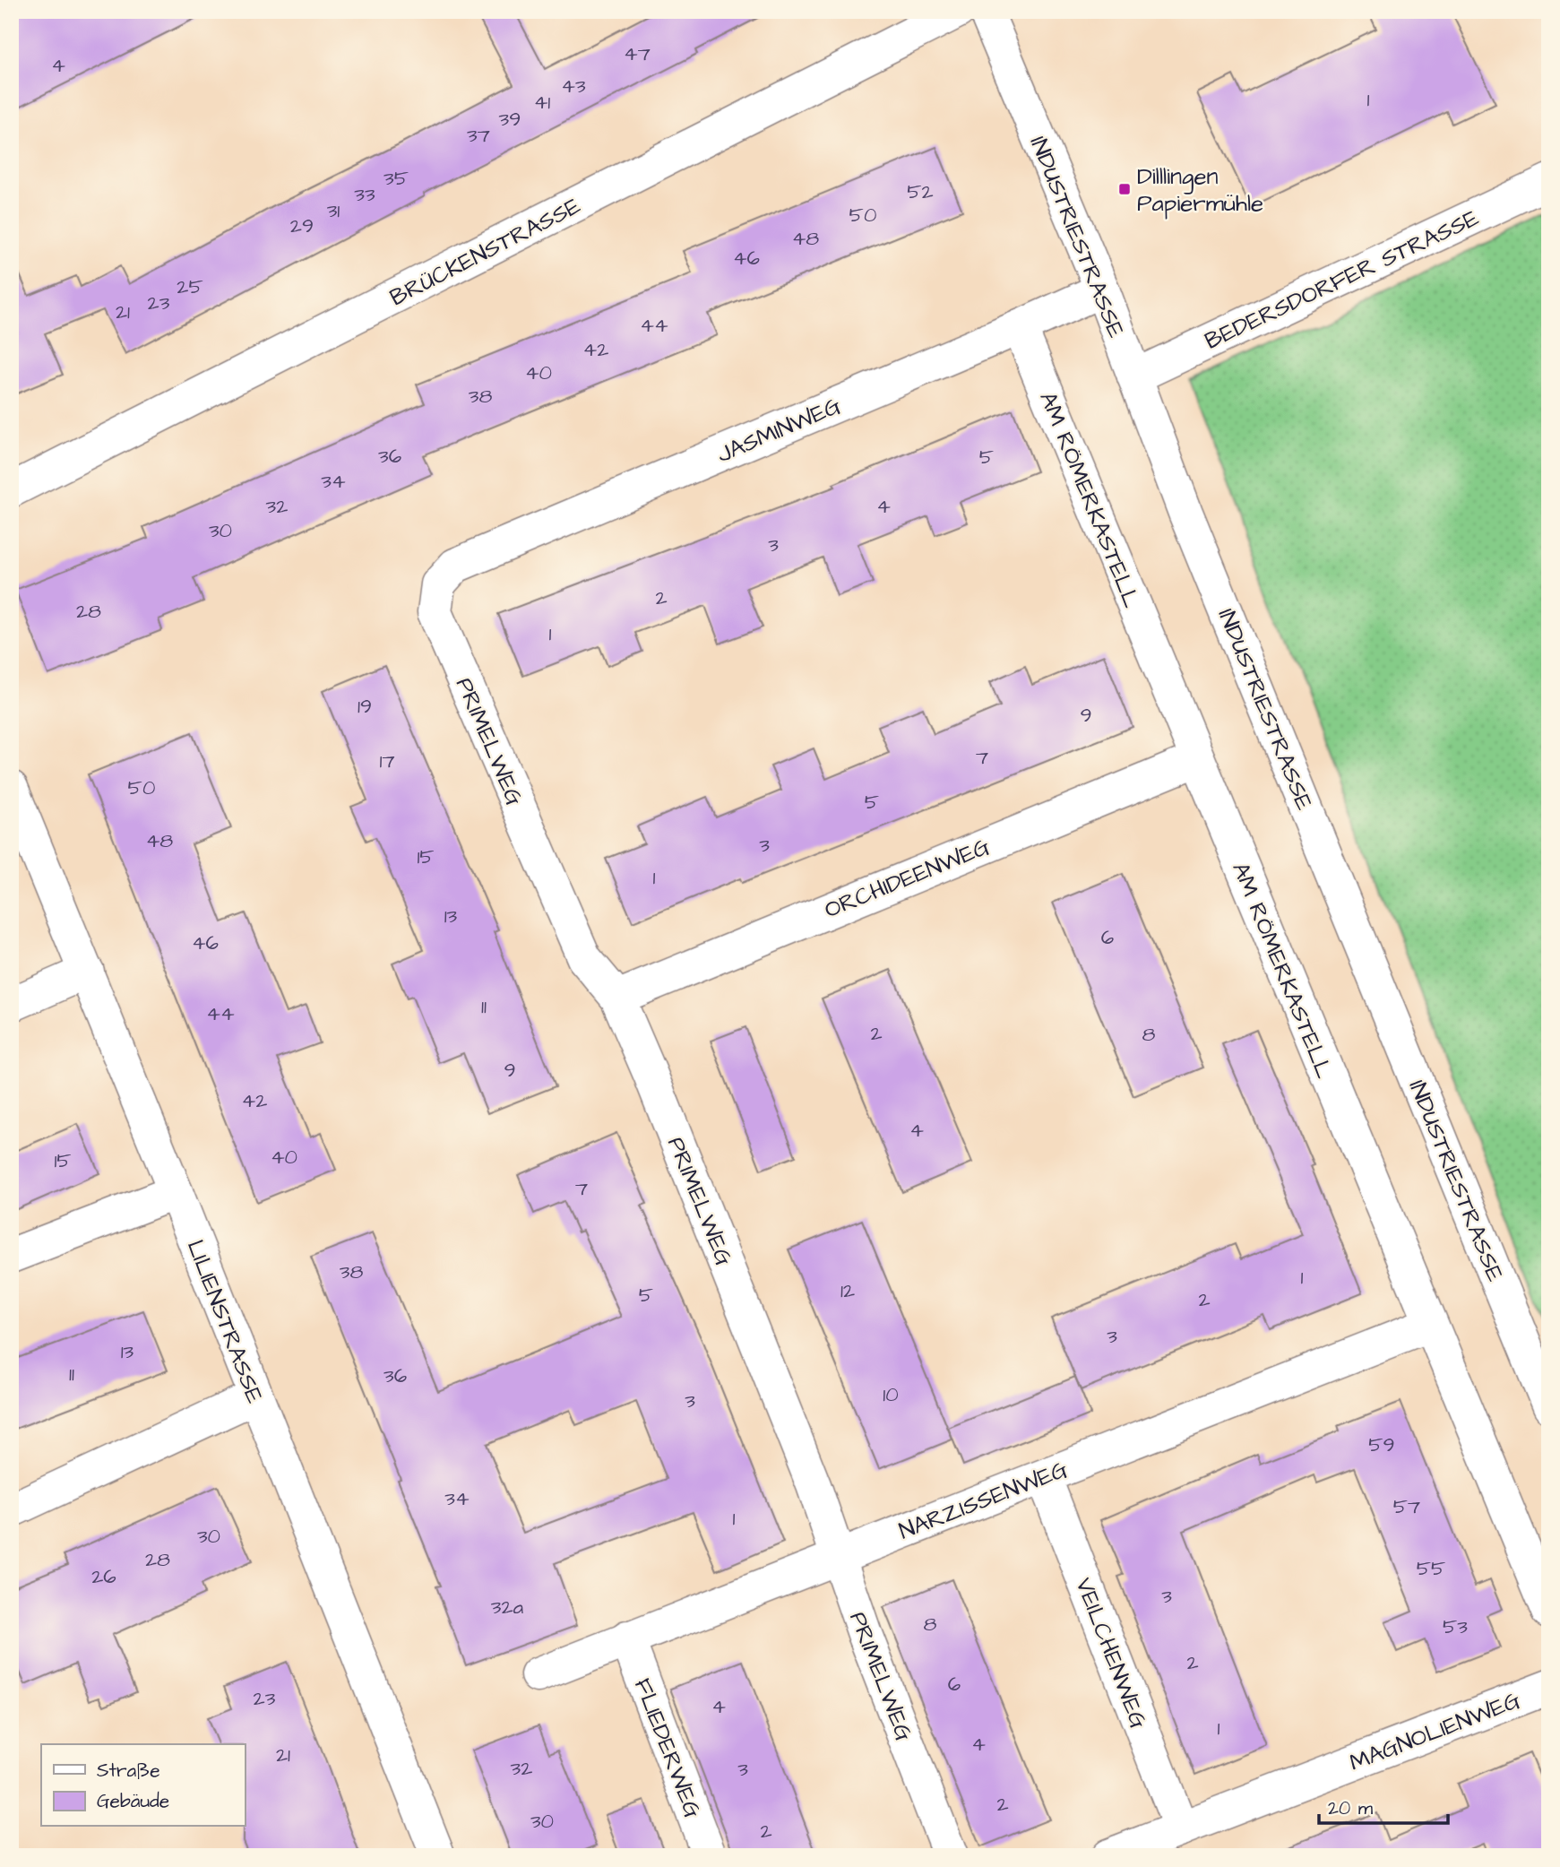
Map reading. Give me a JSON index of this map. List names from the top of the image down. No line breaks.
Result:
{"streets":{"street":["INDUSTRIESTRASSE","BRÜCKENSTRASSE","BEDERSDORFER STRASSE","JASMINWEG","AM RÖMERKASTELL","PRIMELWEG","ORCHIDEENWEG","LILIENSTRASSE","NARZISSENWEG","VEILCHENWEG","MAGNOLIENWEG","FLIEDERWEG"]},"crossings":[["INDUSTRIESTRASSE","BEDERSDORFER STRASSE"],["INDUSTRIESTRASSE","JASMINWEG"],["JASMINWEG","AM RÖMERKASTELL"],["JASMINWEG","PRIMELWEG"],["AM RÖMERKASTELL","ORCHIDEENWEG"],["AM RÖMERKASTELL","NARZISSENWEG"],["PRIMELWEG","ORCHIDEENWEG"],["PRIMELWEG","NARZISSENWEG"],["NARZISSENWEG","VEILCHENWEG"],["NARZISSENWEG","FLIEDERWEG"],["VEILCHENWEG","MAGNOLIENWEG"]],"places":{"transit":["Dilllingen Papiermühle"]},"house_numbers":["47","4","43","1","41","39","37","35","52","33","31","50","29","48","46","25","23","21","44","42","40","38","36","5","34","32","4","30","3","2","28","1","19","9","7","17","50","5","48","3","15","1","13","6","46","11","44","2","8","9","42","4","40","15","7","38","1","12","5","2","3","13","11","36","10","3","59","34","57","1","30","28","55","26","3","32a","8","53","2","6","23","4","1","4","21","32","3","2","30","2"],"legend":["Straße","Gebäude"],"scale_bar":"20 m"}
